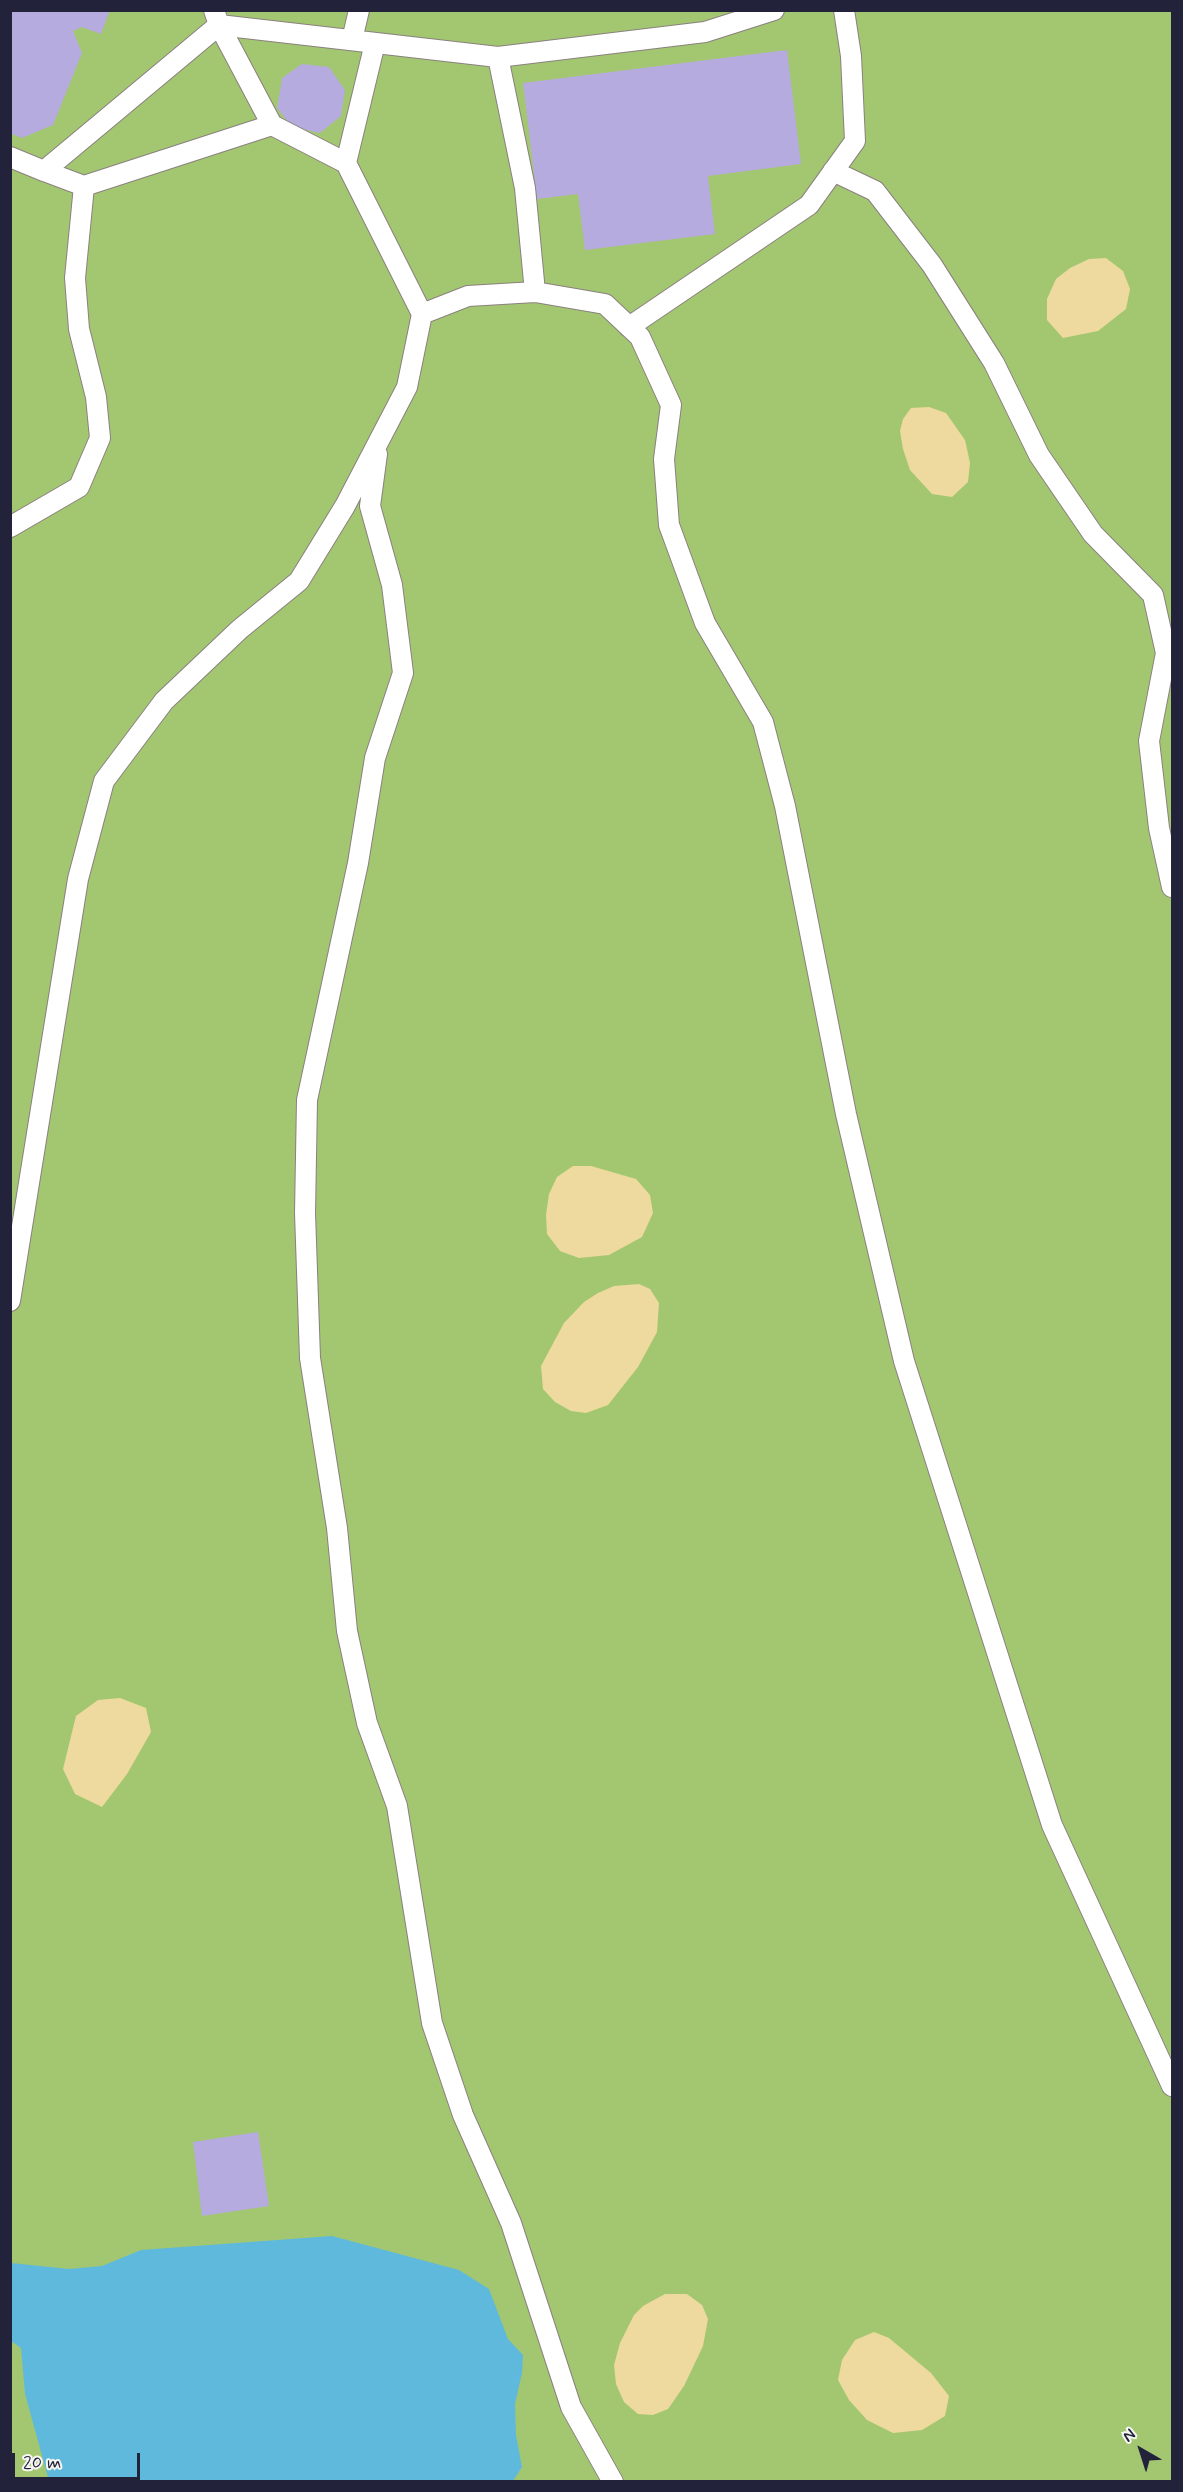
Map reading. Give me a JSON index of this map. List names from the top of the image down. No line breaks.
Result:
{"scale_bar":"20 m","north":"top left"}
